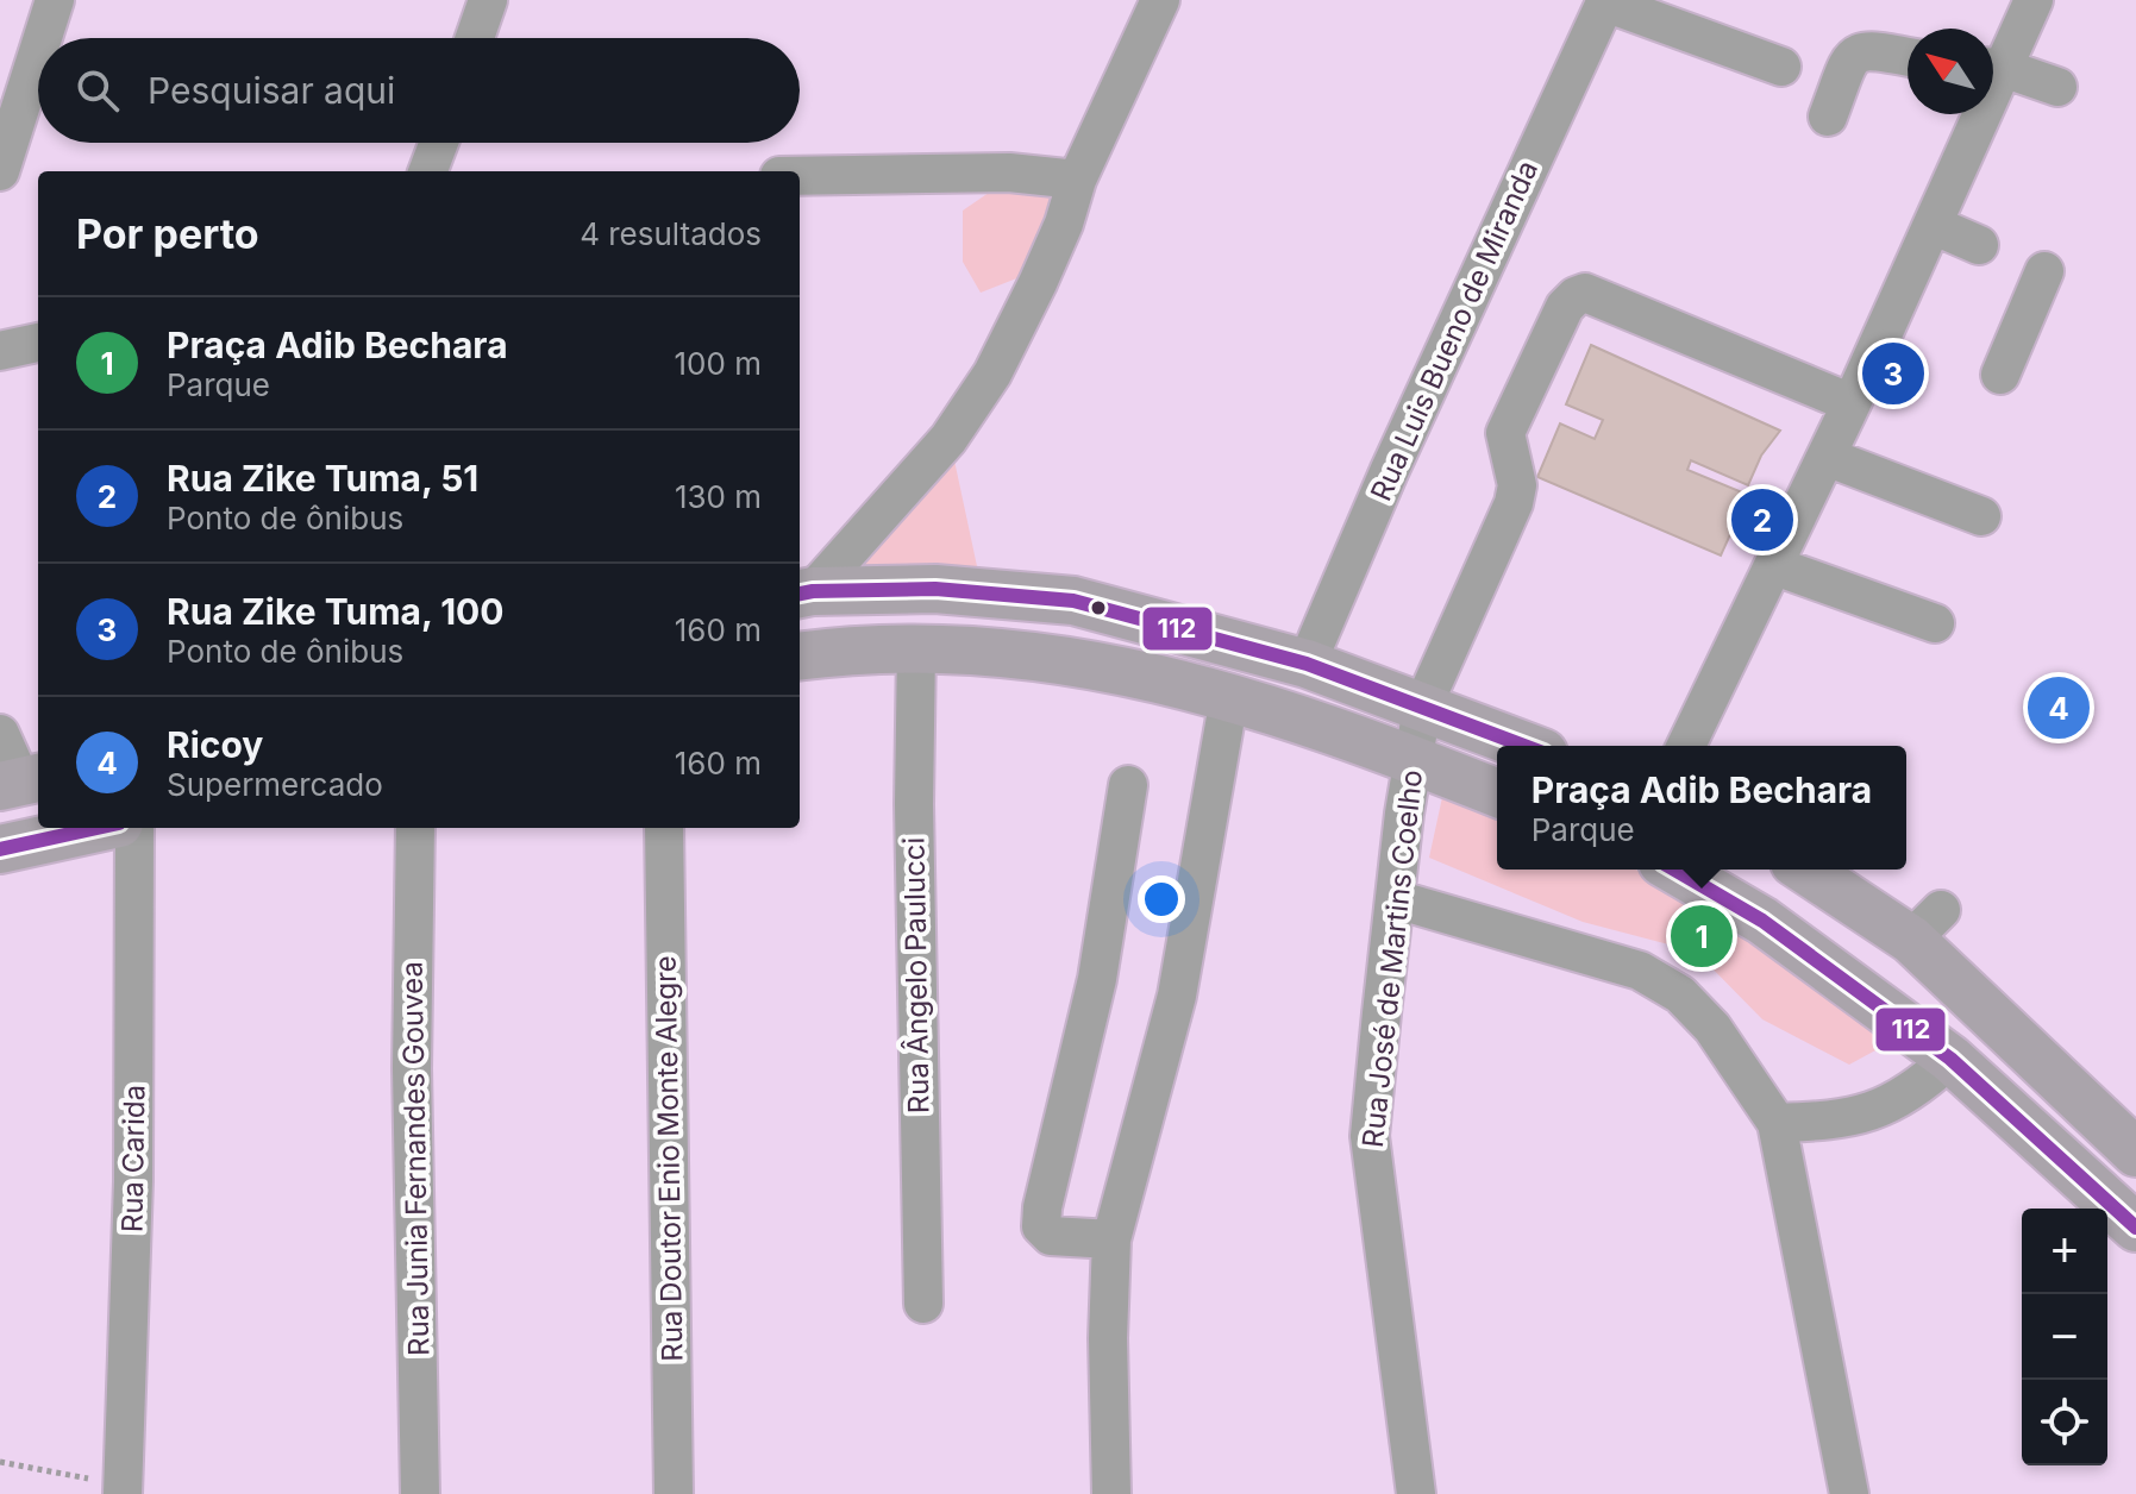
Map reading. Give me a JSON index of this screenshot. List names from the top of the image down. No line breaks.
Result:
{"streets":{"street":["Rua Luis Bueno de Miranda","Rua José de Martins Coelho","Rua Ângelo Paulucci","Rua Carida","Rua Junia Fernandes Gouvea","Rua Doutor Enio Monte Alegre"]},"lines":["transit line 112"],"north":"top left","page":{"search":"Pesquisar aqui","heading":["Por perto","4 resultados"],"list":[{"mark":"1","name":"Praça Adib Bechara","note":"Parque","value":"100 m"},{"mark":"2","name":"Rua Zike Tuma, 51","note":"Ponto de ônibus","value":"130 m"},{"mark":"3","name":"Rua Zike Tuma, 100","note":"Ponto de ônibus","value":"160 m"},{"mark":"4","name":"Ricoy","note":"Supermercado","value":"160 m"}],"pins":["3","2","4","1"],"popup":["Praça Adib Bechara","Parque"],"map_buttons":["+","−"]}}
